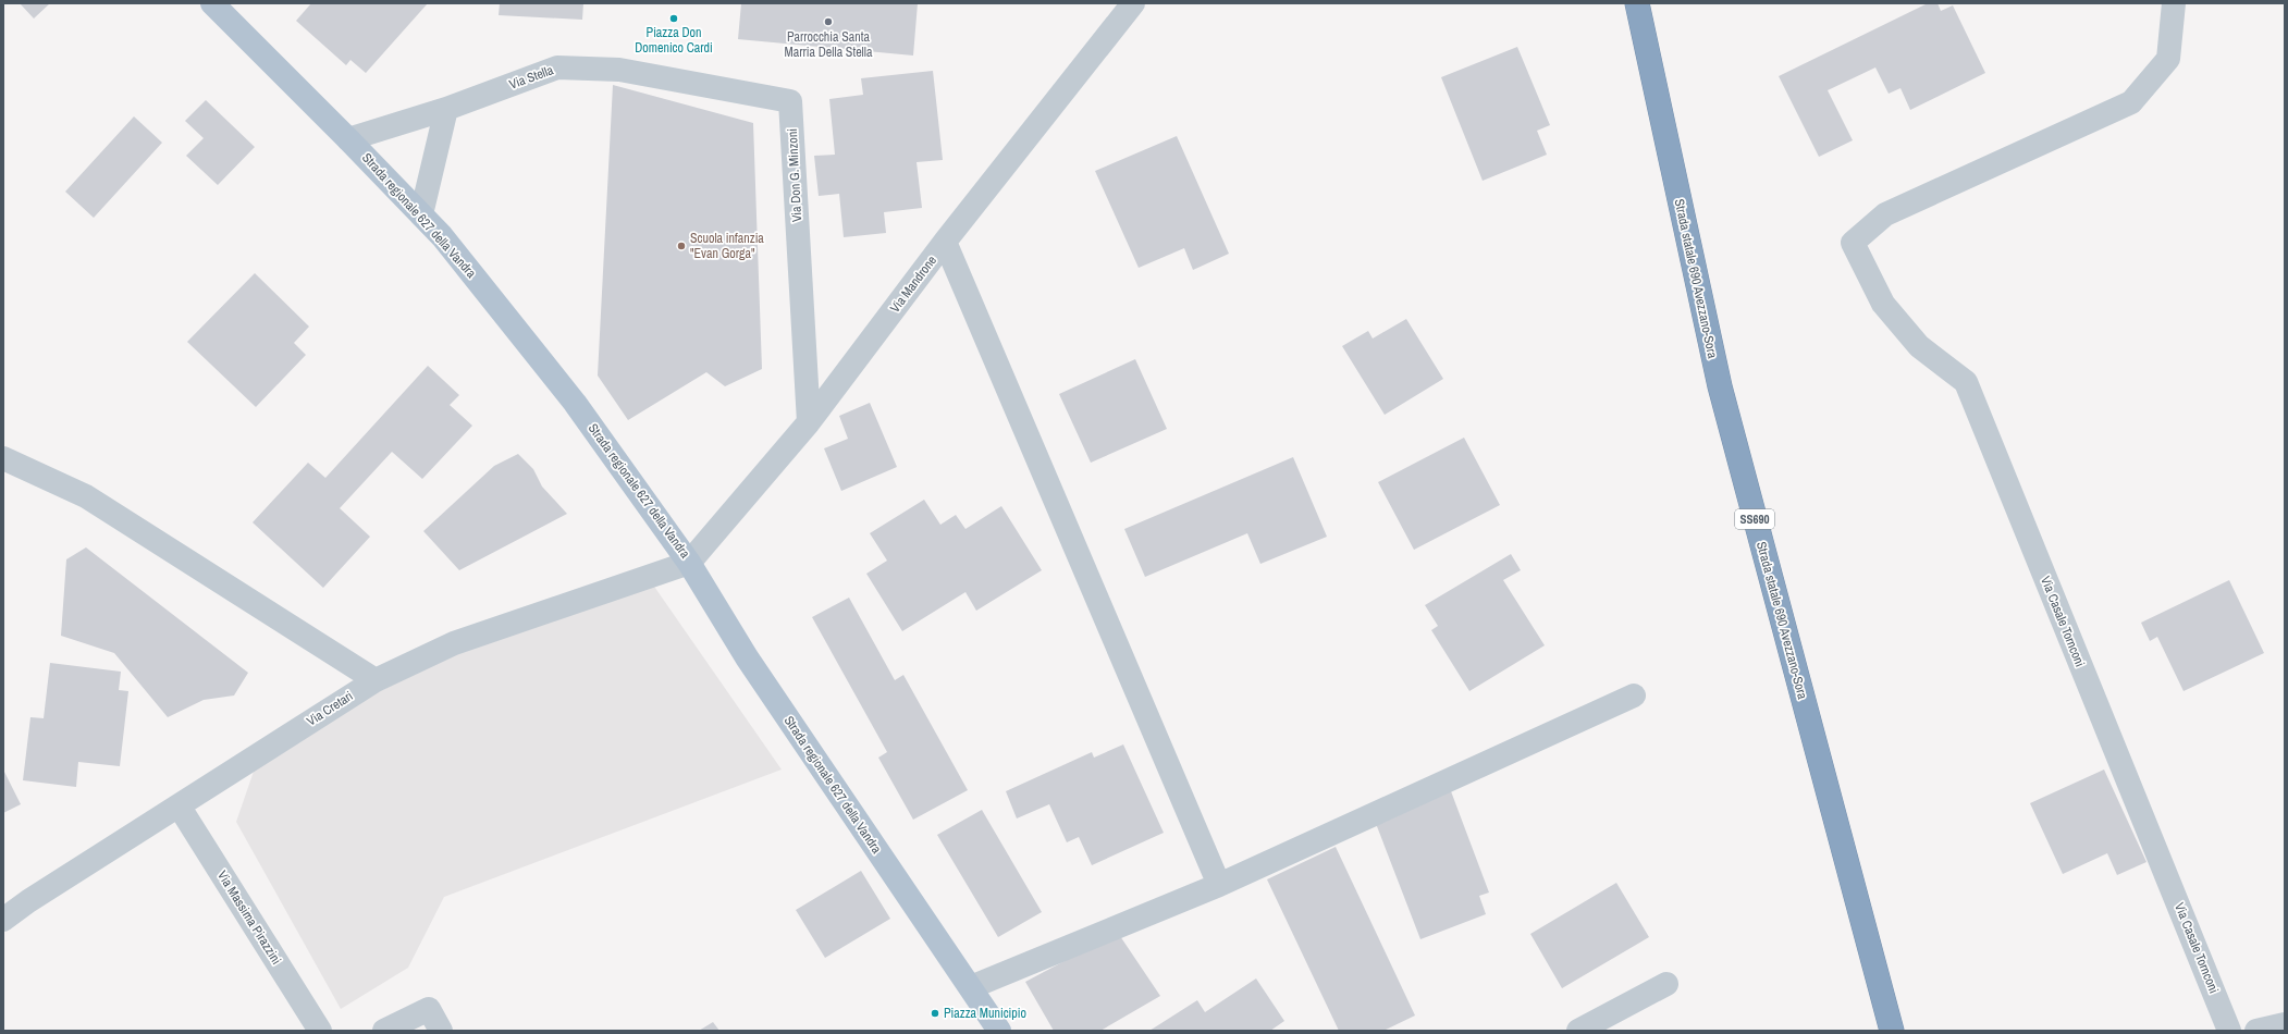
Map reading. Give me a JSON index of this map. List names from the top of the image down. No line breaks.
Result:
{"streets":{"highway":["Strada statale 690 Avezzano-Sora","SS690"],"main road":["Strada regionale 627 della Vandra"],"street":["Via Stella","Via Don G. Minzoni","Via Mandrone","Via Casale Tornconi","Via Cretari","Via Massima Pirazzini"]},"crossings":[["Via Stella","Via Don G. Minzoni"],["Via Stella","Strada regionale 627 della Vandra"],["Via Don G. Minzoni","Via Mandrone"],["Strada regionale 627 della Vandra","Via Mandrone"],["Strada regionale 627 della Vandra","Via Cretari"],["Via Mandrone","Via Cretari"],["Via Cretari","Via Massima Pirazzini"]],"places":["Piazza Don Domenico Cardi","Parrocchia Santa Marria Della Stella","Scuola infanzia \"Evan Gorga\"","Piazza Municipio"]}
